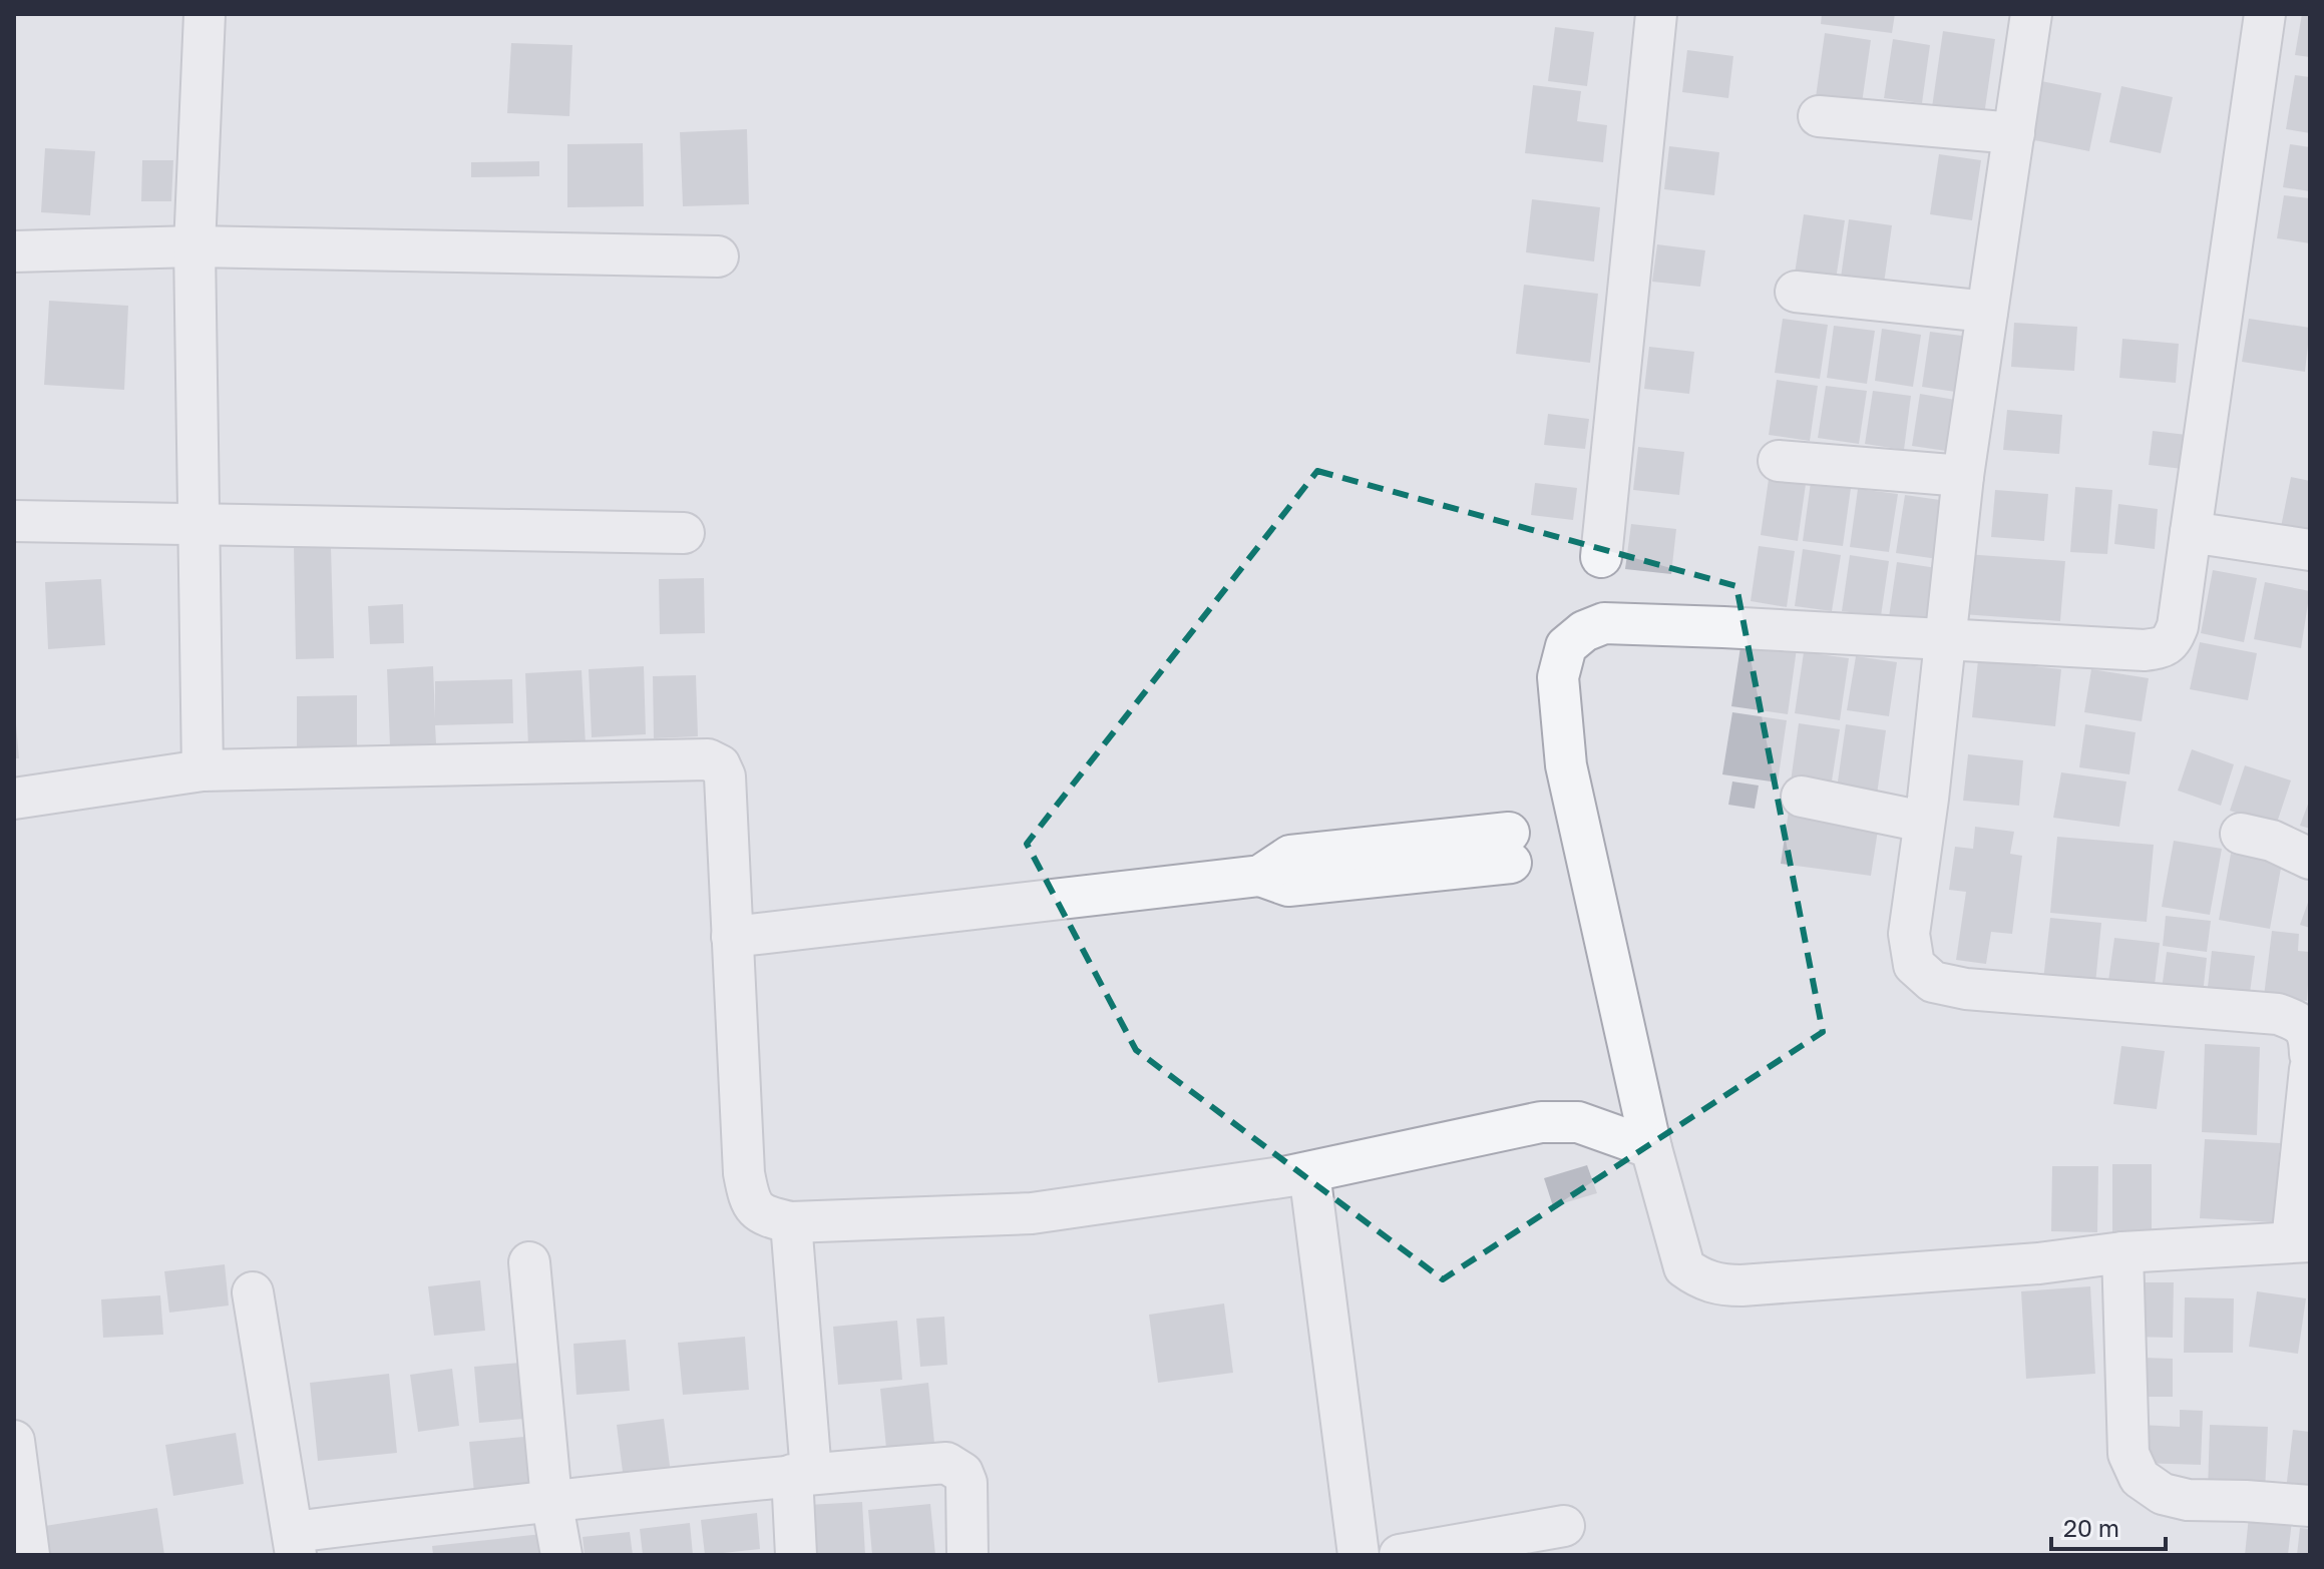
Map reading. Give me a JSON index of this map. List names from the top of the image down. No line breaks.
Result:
{"scale_bar":"20 m"}
